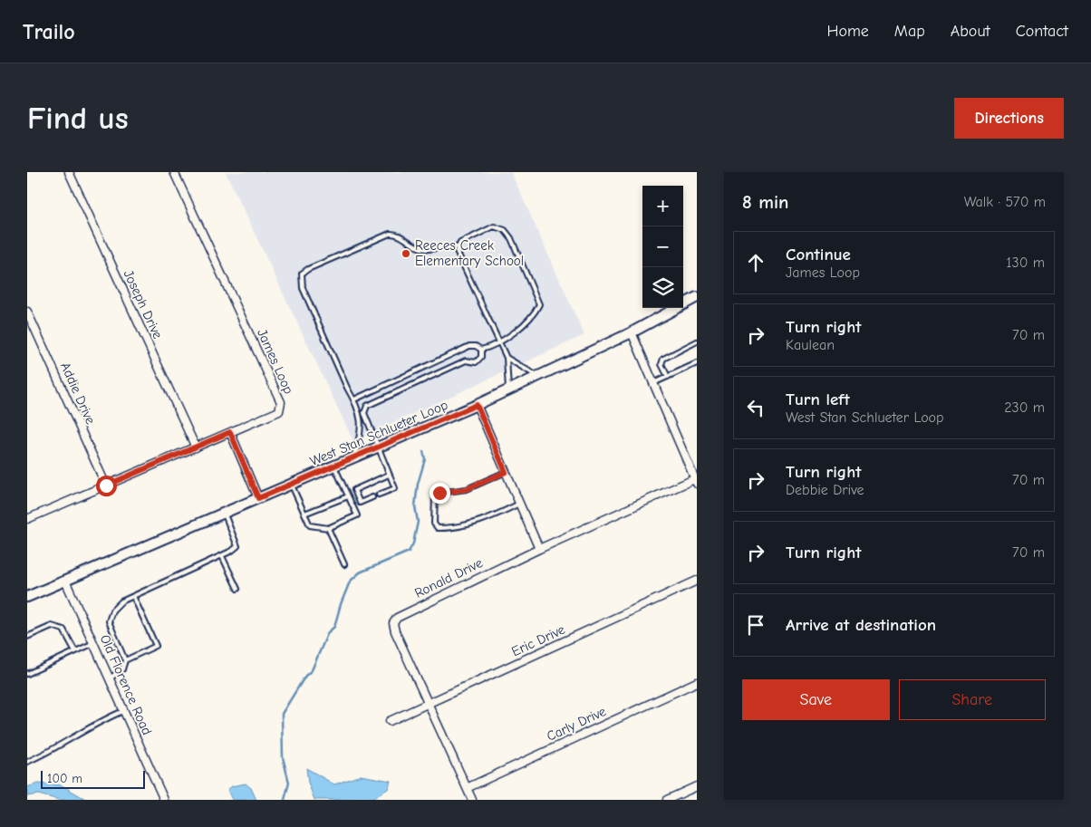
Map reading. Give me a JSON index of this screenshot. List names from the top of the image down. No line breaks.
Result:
{"streets":{"main road":["West Stan Schlueter Loop"],"street":["Joseph Drive","James Loop","Addie Drive","Ronald Drive","Eric Drive","Old Florence Road","Carly Drive"]},"crossings":[["Joseph Drive","James Loop"],["James Loop","Addie Drive"],["West Stan Schlueter Loop","Old Florence Road"],["Ronald Drive","Eric Drive"],["Ronald Drive","Carly Drive"]],"places":["Reeces Creek Elementary School"],"scale_bar":"100 m","page":{"header":"Trailo","nav":["Home","Map","About","Contact"],"buttons":["Directions",["Save","Share"]],"title":"Find us","heading":["8 min","Walk · 570 m"],"map_buttons":["+","−"],"list":[["Continue","James Loop","130 m"],["Turn right","Kaulean","70 m"],["Turn left","West Stan Schlueter Loop","230 m"],["Turn right","Debbie Drive","70 m"],["Turn right","70 m"],"Arrive at destination"],"scale":"100 m"}}
